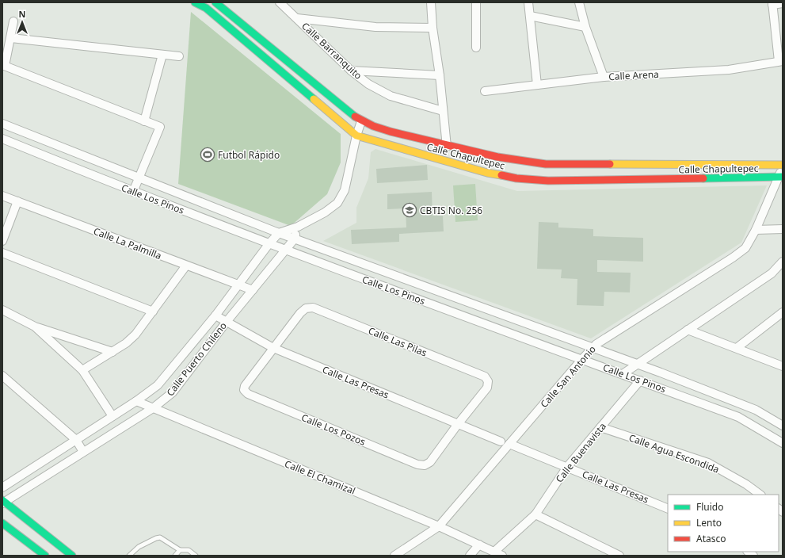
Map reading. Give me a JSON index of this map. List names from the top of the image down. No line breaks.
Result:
{"streets":{"street":["Calle Barranquito","Calle Arena","Calle Chapultepec","Calle Los Pinos","Calle La Palmilla","Calle Las Pilas","Calle Puerto Chileno","Calle San Antonio","Calle Las Presas","Calle Los Pozos","Calle Buenavista","Calle Agua Escondida","Calle El Chamizal"]},"crossings":[["Calle Chapultepec","Calle Puerto Chileno"],["Calle Chapultepec","Calle San Antonio"],["Calle Los Pinos","Calle Puerto Chileno"],["Calle Los Pinos","Calle San Antonio"],["Calle Los Pinos","Calle Buenavista"],["Calle La Palmilla","Calle Puerto Chileno"],["Calle Las Pilas","Calle Las Presas"],["Calle Las Pilas","Calle Los Pozos"],["Calle Puerto Chileno","Calle Las Presas"],["Calle Puerto Chileno","Calle El Chamizal"],["Calle San Antonio","Calle Las Presas"],["Calle San Antonio","Calle El Chamizal"],["Calle Las Presas","Calle Los Pozos"],["Calle Las Presas","Calle Buenavista"],["Calle Buenavista","Calle Agua Escondida"],["Calle Buenavista","Calle El Chamizal"]],"places":{"sports":["Futbol Rápido"],"school or university":["CBTIS No. 256"]},"legend":["Fluido","Lento","Atasco"],"north":"top"}
